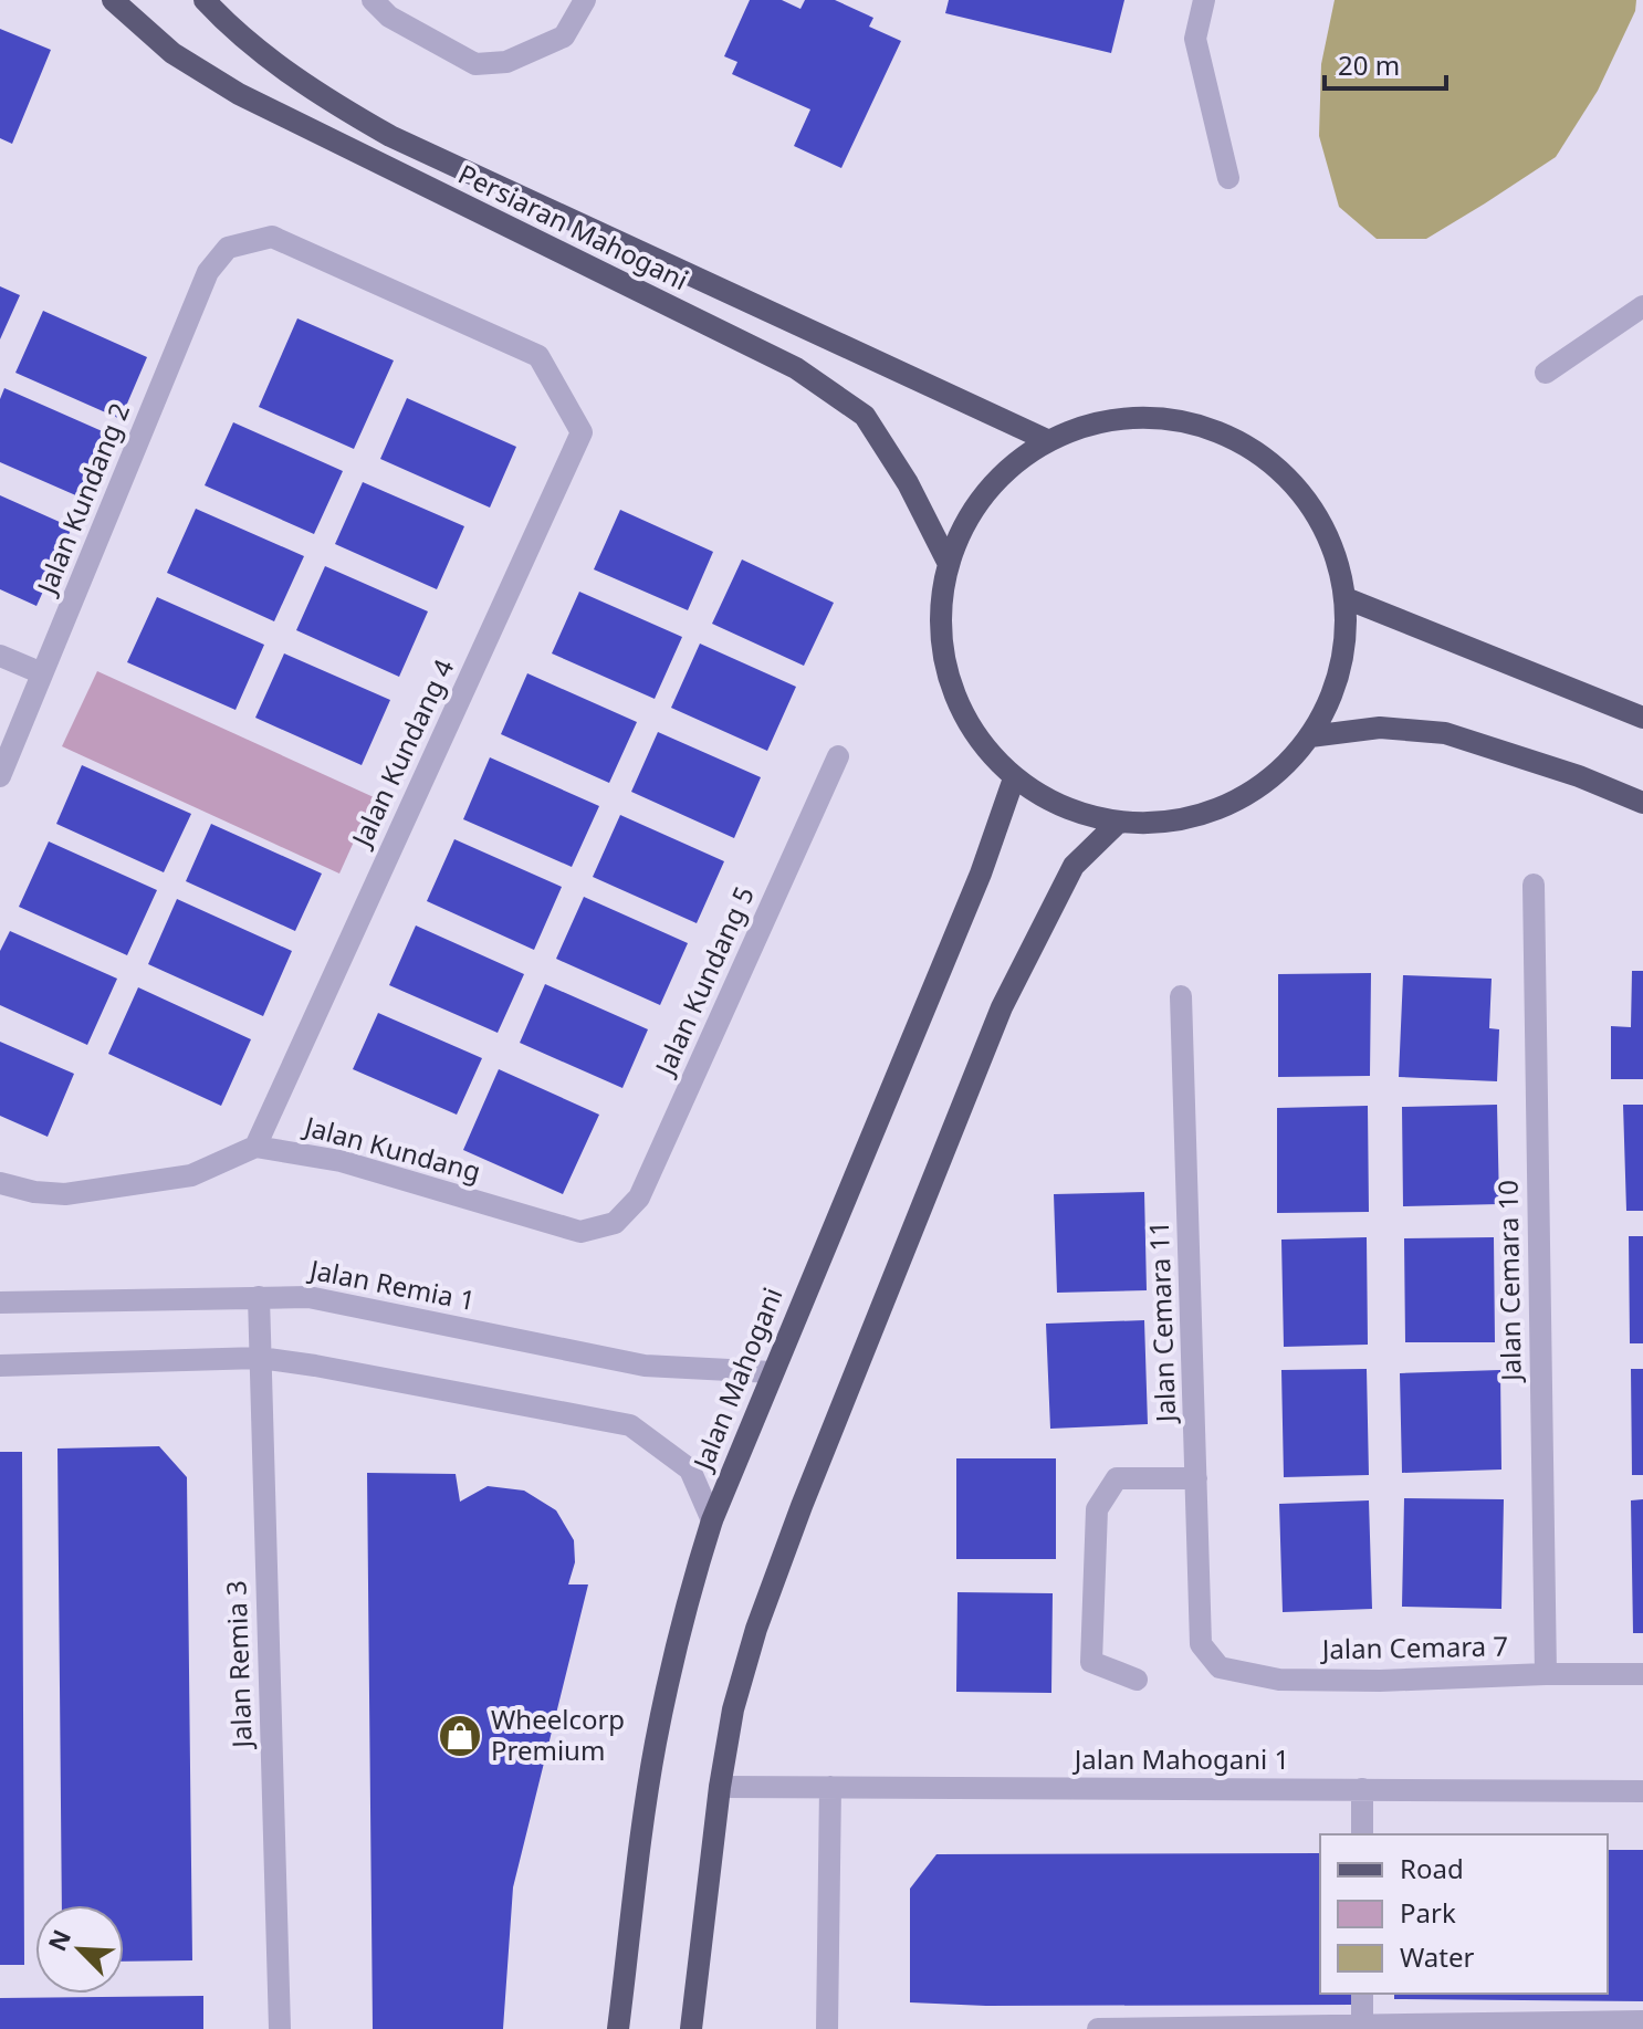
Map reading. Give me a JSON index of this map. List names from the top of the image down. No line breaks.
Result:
{"streets":{"main road":["Persiaran Mahogani","Jalan Mahogani"],"street":["Jalan Kundang 2","Jalan Kundang 4","Jalan Kundang 5","Jalan Kundang","Jalan Cemara 10","Jalan Remia 1","Jalan Cemara 11","Jalan Cemara 7","Jalan Remia 3","Jalan Mahogani 1"]},"crossings":[["Jalan Kundang 2","Jalan Kundang 4"],["Jalan Kundang 4","Jalan Kundang"],["Jalan Kundang 5","Jalan Kundang"],["Jalan Cemara 10","Jalan Cemara 7"],["Jalan Remia 1","Jalan Mahogani"],["Jalan Remia 1","Jalan Remia 3"],["Jalan Cemara 11","Jalan Cemara 7"]],"places":{"shop":["Wheelcorp Premium"]},"legend":["Road","Park","Water"],"scale_bar":"20 m","north":"top left"}
